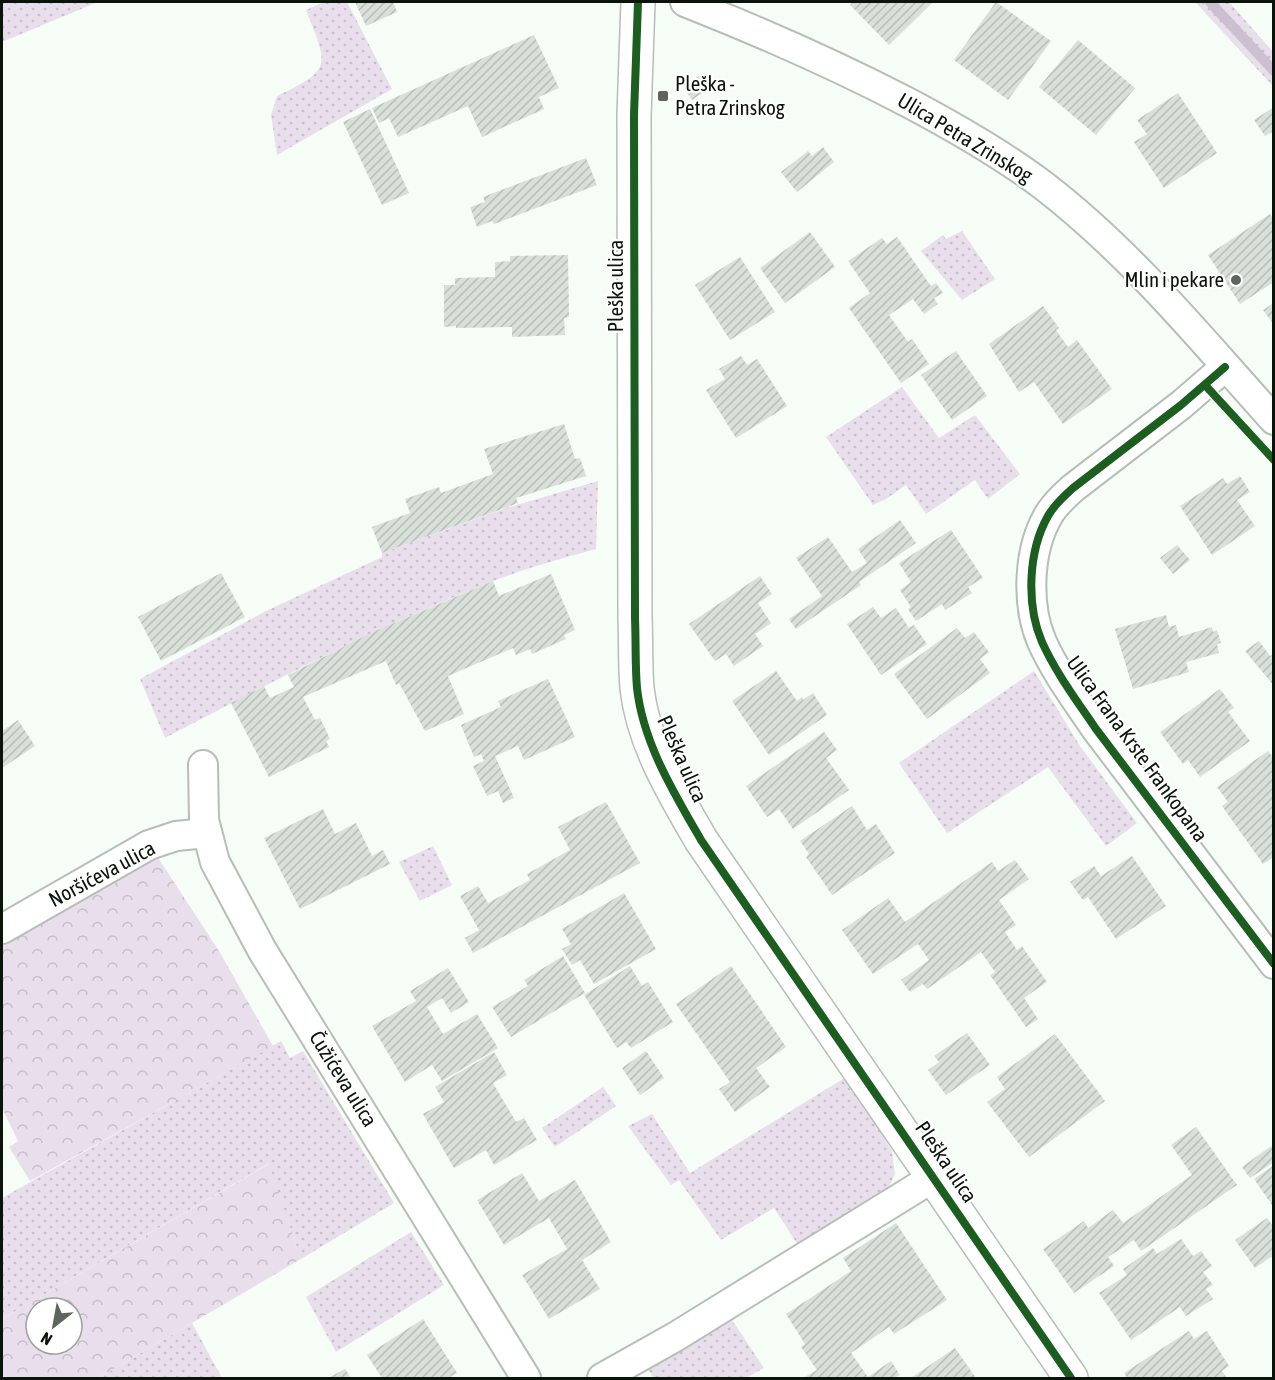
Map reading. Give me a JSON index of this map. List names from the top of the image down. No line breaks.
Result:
{"streets":{"street":["Ulica Petra Zrinskog","Pleška ulica","Ulica Frana Krste Frankopana","Noršićeva ulica","Čužićeva ulica"]},"crossings":[["Ulica Petra Zrinskog","Ulica Frana Krste Frankopana"],["Noršićeva ulica","Čužićeva ulica"]],"places":{"transit":["Pleška - Petra Zrinskog"],"other":["Mlin i pekare"]},"north":"bottom left"}
